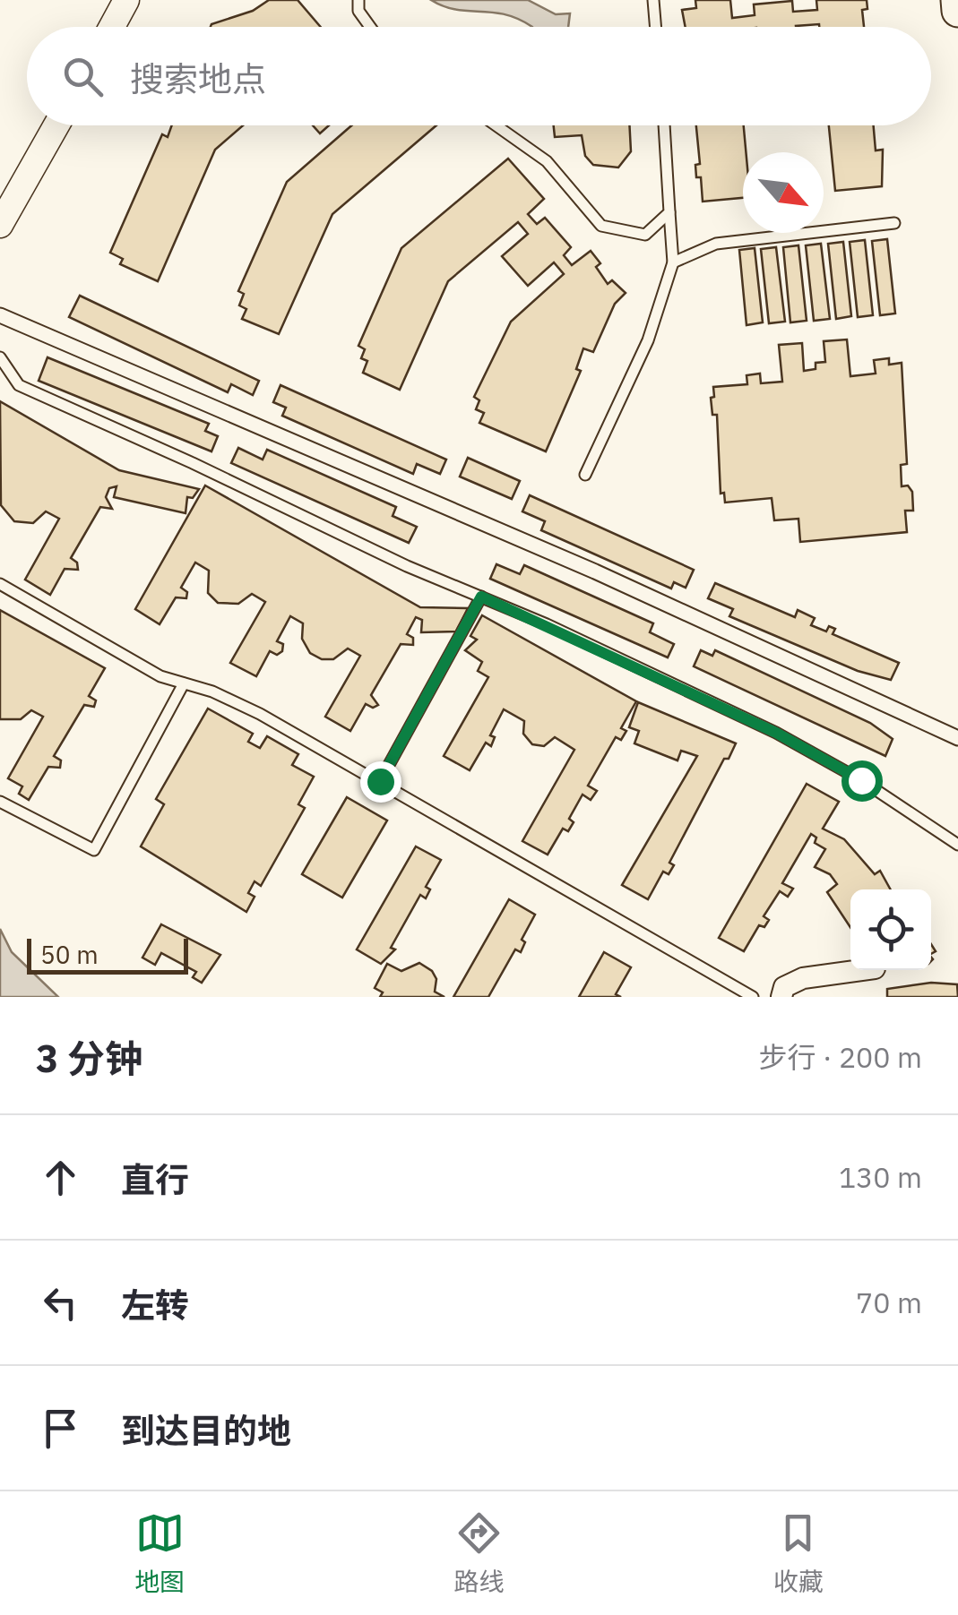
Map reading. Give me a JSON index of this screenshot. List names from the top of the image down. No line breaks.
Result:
{"scale_bar":"50 m","north":"bottom right","page":{"search":"搜索地点","scale":"50 m","heading":["3 分钟","步行 · 200 m"],"list":[["直行","130 m"],["左转","70 m"],"到达目的地"],"nav":["地图","路线","收藏"]}}
